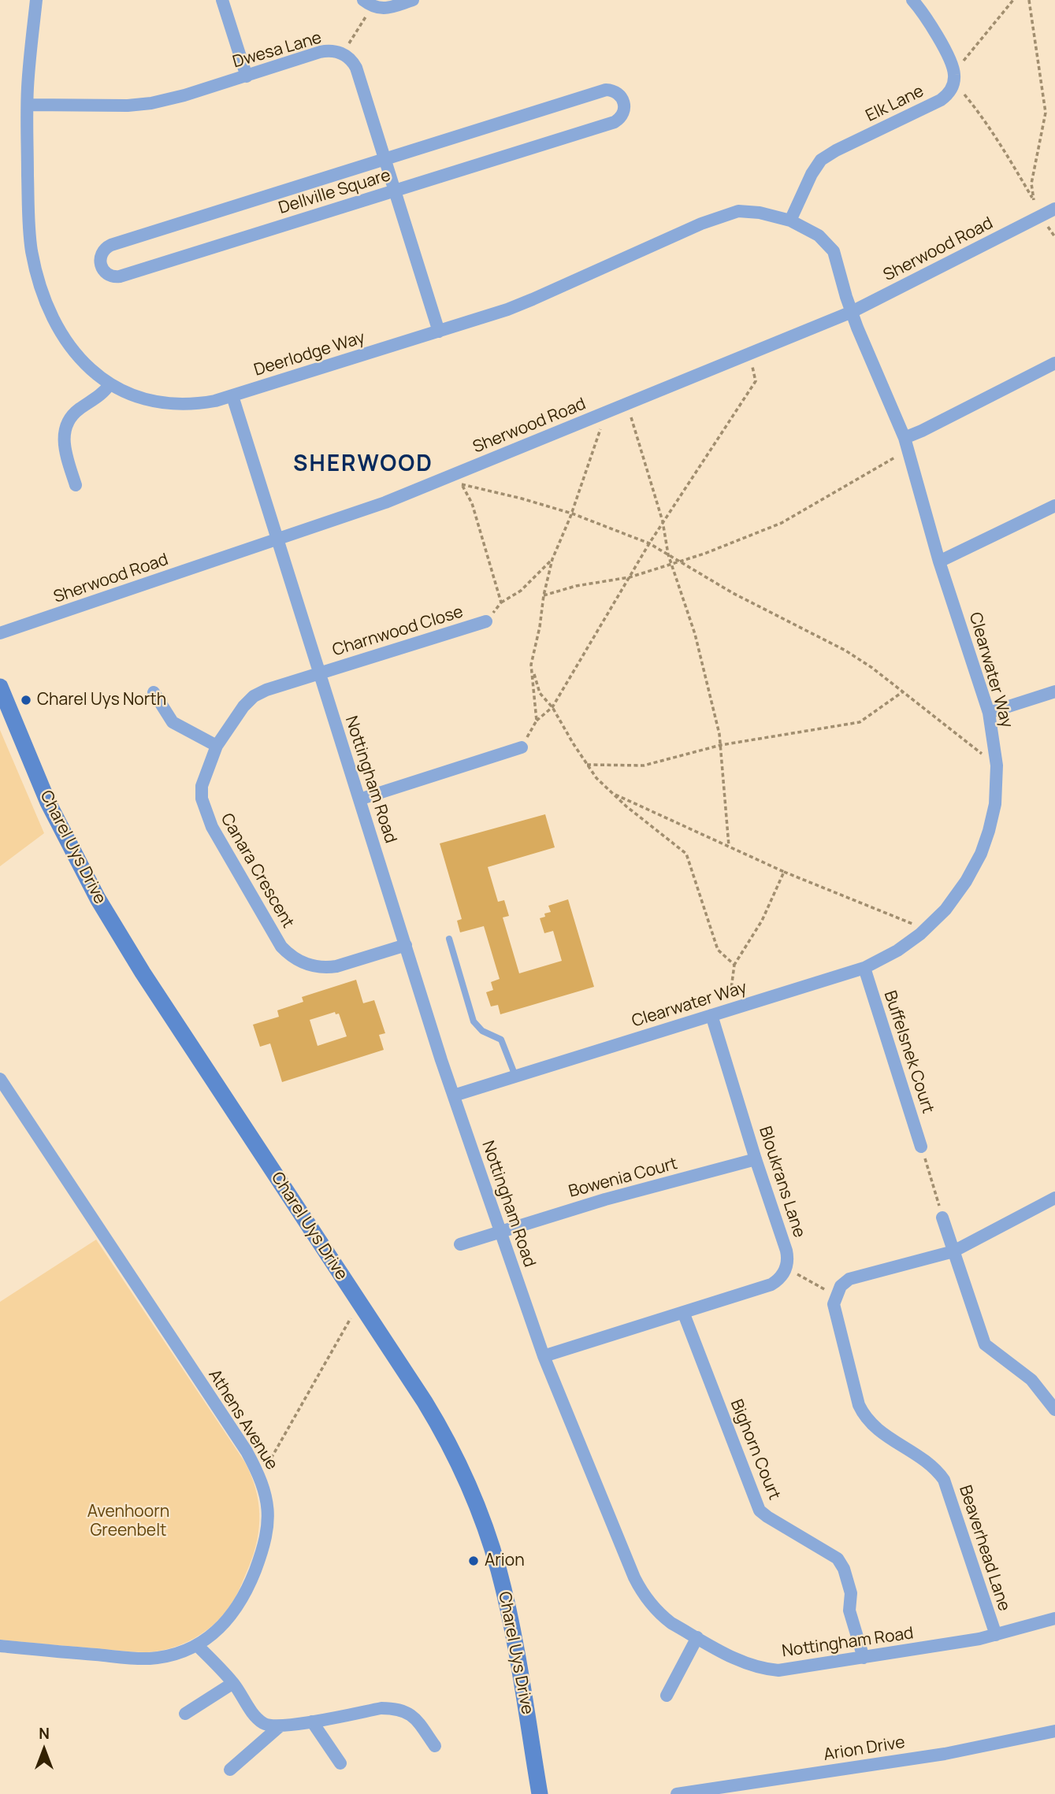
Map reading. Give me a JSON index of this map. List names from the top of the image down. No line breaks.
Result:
{"streets":{"main road":["Charel Uys Drive"],"street":["Dwesa Lane","Elk Lane","Dellville Square","Sherwood Road","Deerlodge Way","Charnwood Close","Clearwater Way","Nottingham Road","Canara Crescent","Buffelsnek Court","Bowenia Court","Bloukrans Lane","Athens Avenue","Bighorn Court","Beaverhead Lane","Arion Drive"]},"crossings":[["Dwesa Lane","Dellville Square"],["Dwesa Lane","Deerlodge Way"],["Elk Lane","Deerlodge Way"],["Sherwood Road","Deerlodge Way"],["Sherwood Road","Clearwater Way"],["Sherwood Road","Nottingham Road"],["Deerlodge Way","Clearwater Way"],["Deerlodge Way","Nottingham Road"],["Charnwood Close","Nottingham Road"],["Charnwood Close","Canara Crescent"],["Clearwater Way","Nottingham Road"],["Clearwater Way","Buffelsnek Court"],["Clearwater Way","Bloukrans Lane"],["Nottingham Road","Canara Crescent"],["Nottingham Road","Bowenia Court"],["Nottingham Road","Bighorn Court"],["Nottingham Road","Beaverhead Lane"],["Bowenia Court","Bloukrans Lane"]],"districts":["SHERWOOD"],"parks":["Avenhoorn Greenbelt"],"places":["Charel Uys North","Arion"],"north":"top"}
